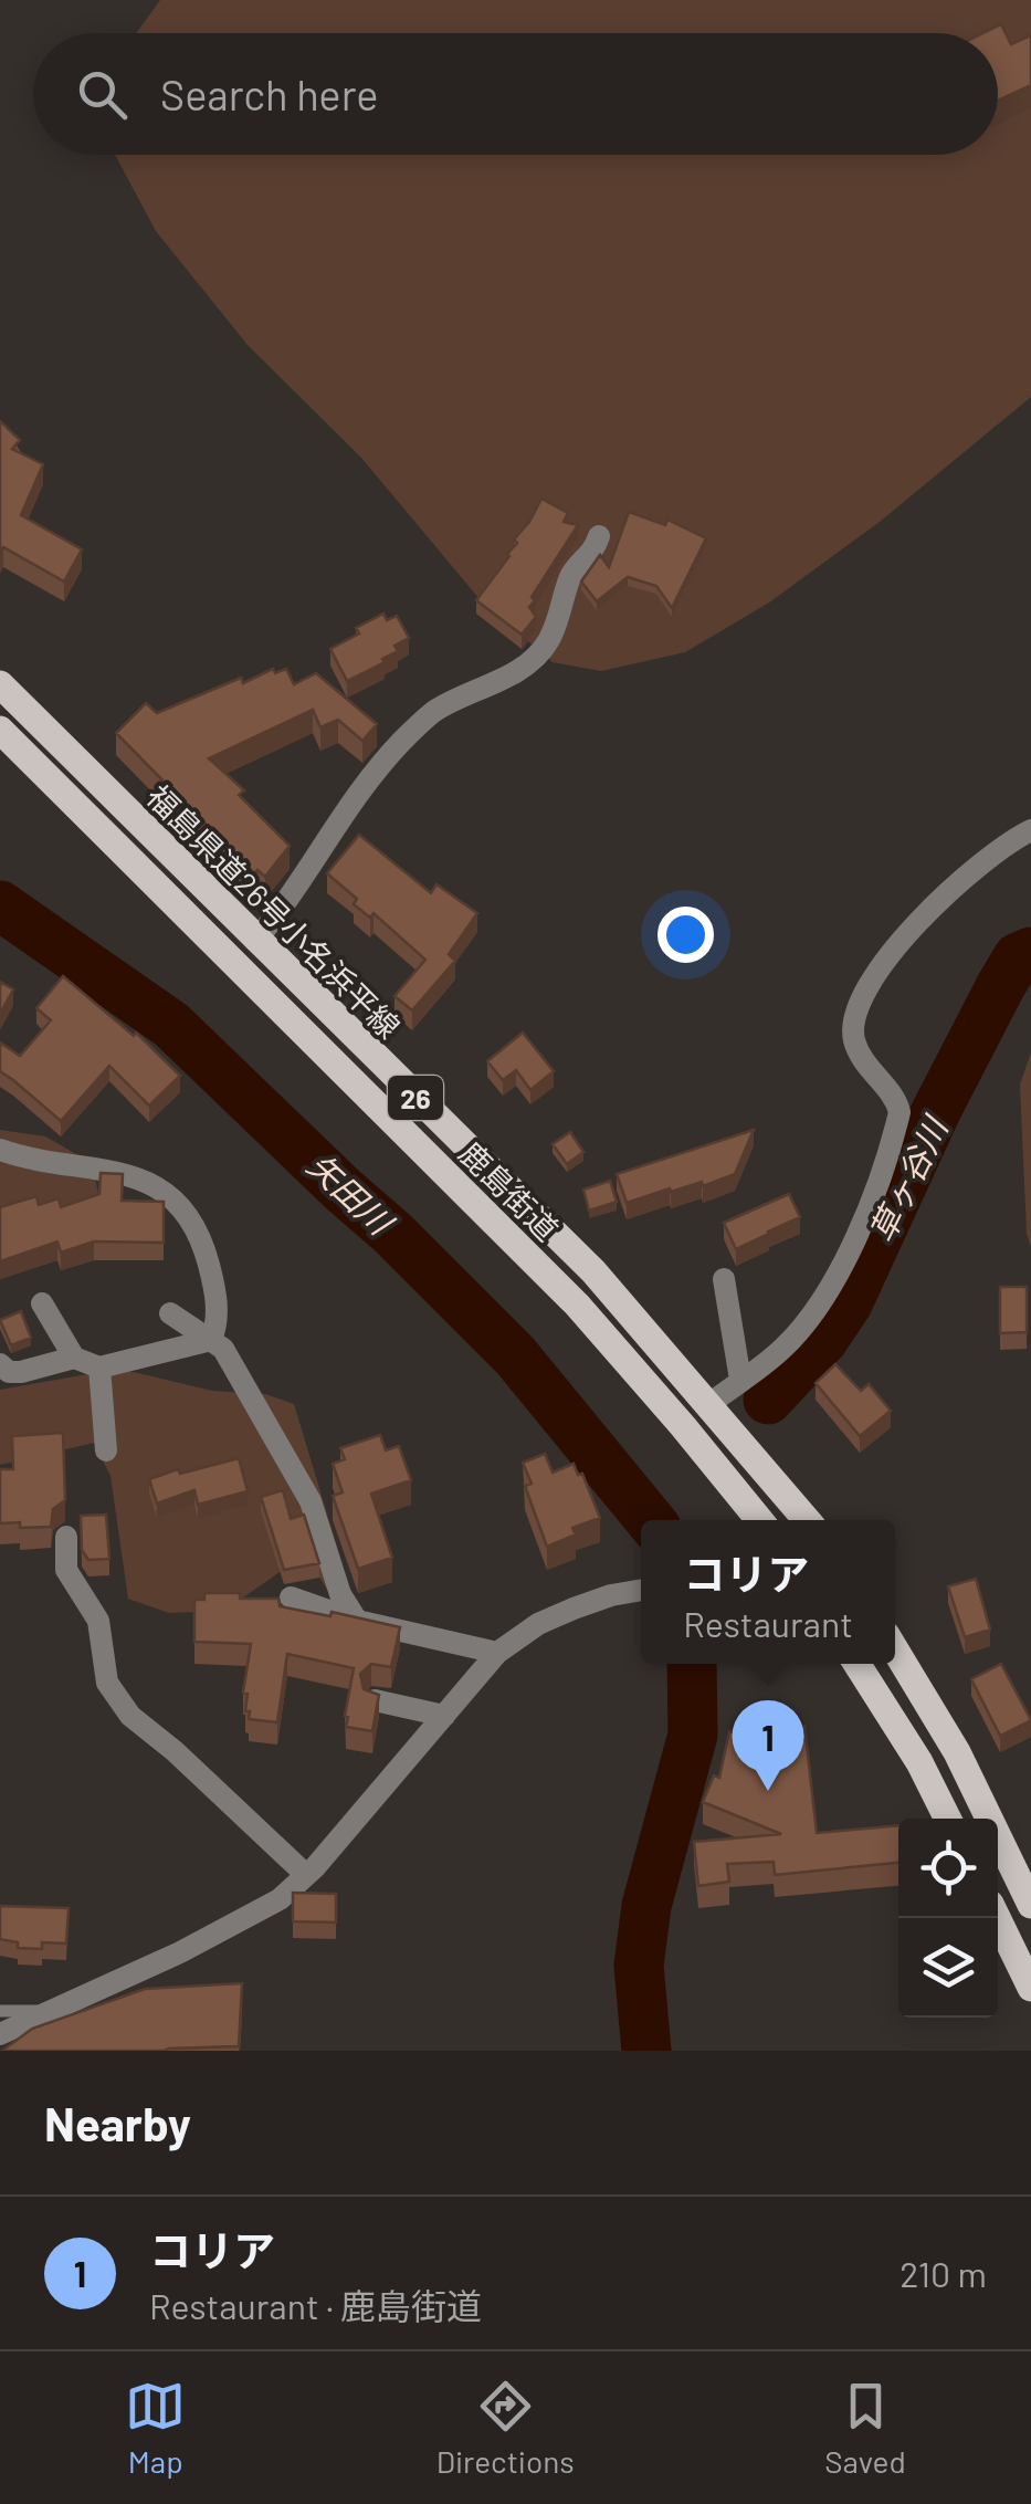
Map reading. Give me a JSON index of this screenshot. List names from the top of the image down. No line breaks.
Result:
{"streets":{"main road":["福島県道26号小名浜平線","26","鹿島街道"]},"water":["草ヶ谷川","矢田川"],"page":{"search":"Search here","popup":["コリア","Restaurant"],"pins":"1","heading":"Nearby","list":[{"mark":"1","name":"コリア","note":"Restaurant · 鹿島街道","value":"210 m"}],"nav":["Map","Directions","Saved"]}}
